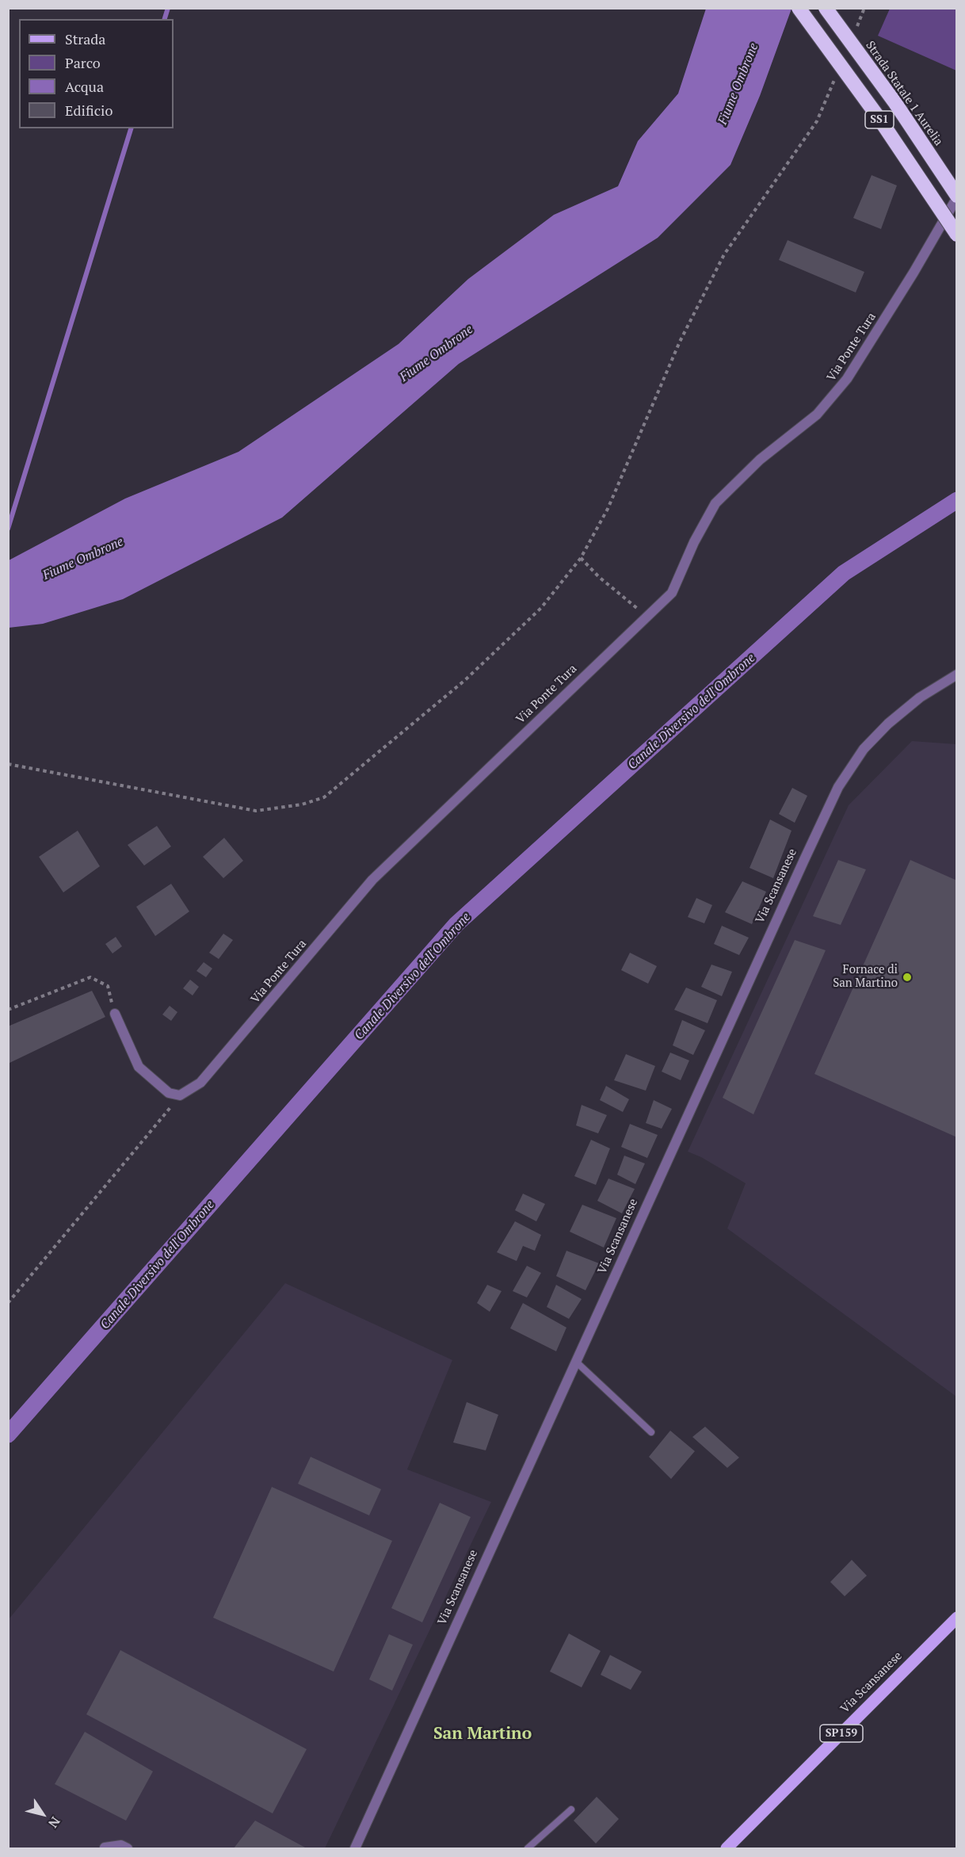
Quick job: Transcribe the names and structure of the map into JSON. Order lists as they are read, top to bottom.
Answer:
{
  "streets": {
    "highway": ["Strada Statale 1 Aurelia", "SS1"],
    "main road": ["Via Scansanese", "SP159"],
    "street": ["Via Ponte Tura"]
  },
  "crossings": [
    ["Strada Statale 1 Aurelia", "Via Ponte Tura"]
  ],
  "districts": ["San Martino"],
  "water": ["Fiume Ombrone", "Canale Diversivo dell'Ombrone"],
  "places": ["Fornace di San Martino"],
  "legend": [
    "Strada",
    "Parco",
    "Acqua",
    "Edificio"
  ],
  "north": "bottom right"
}
